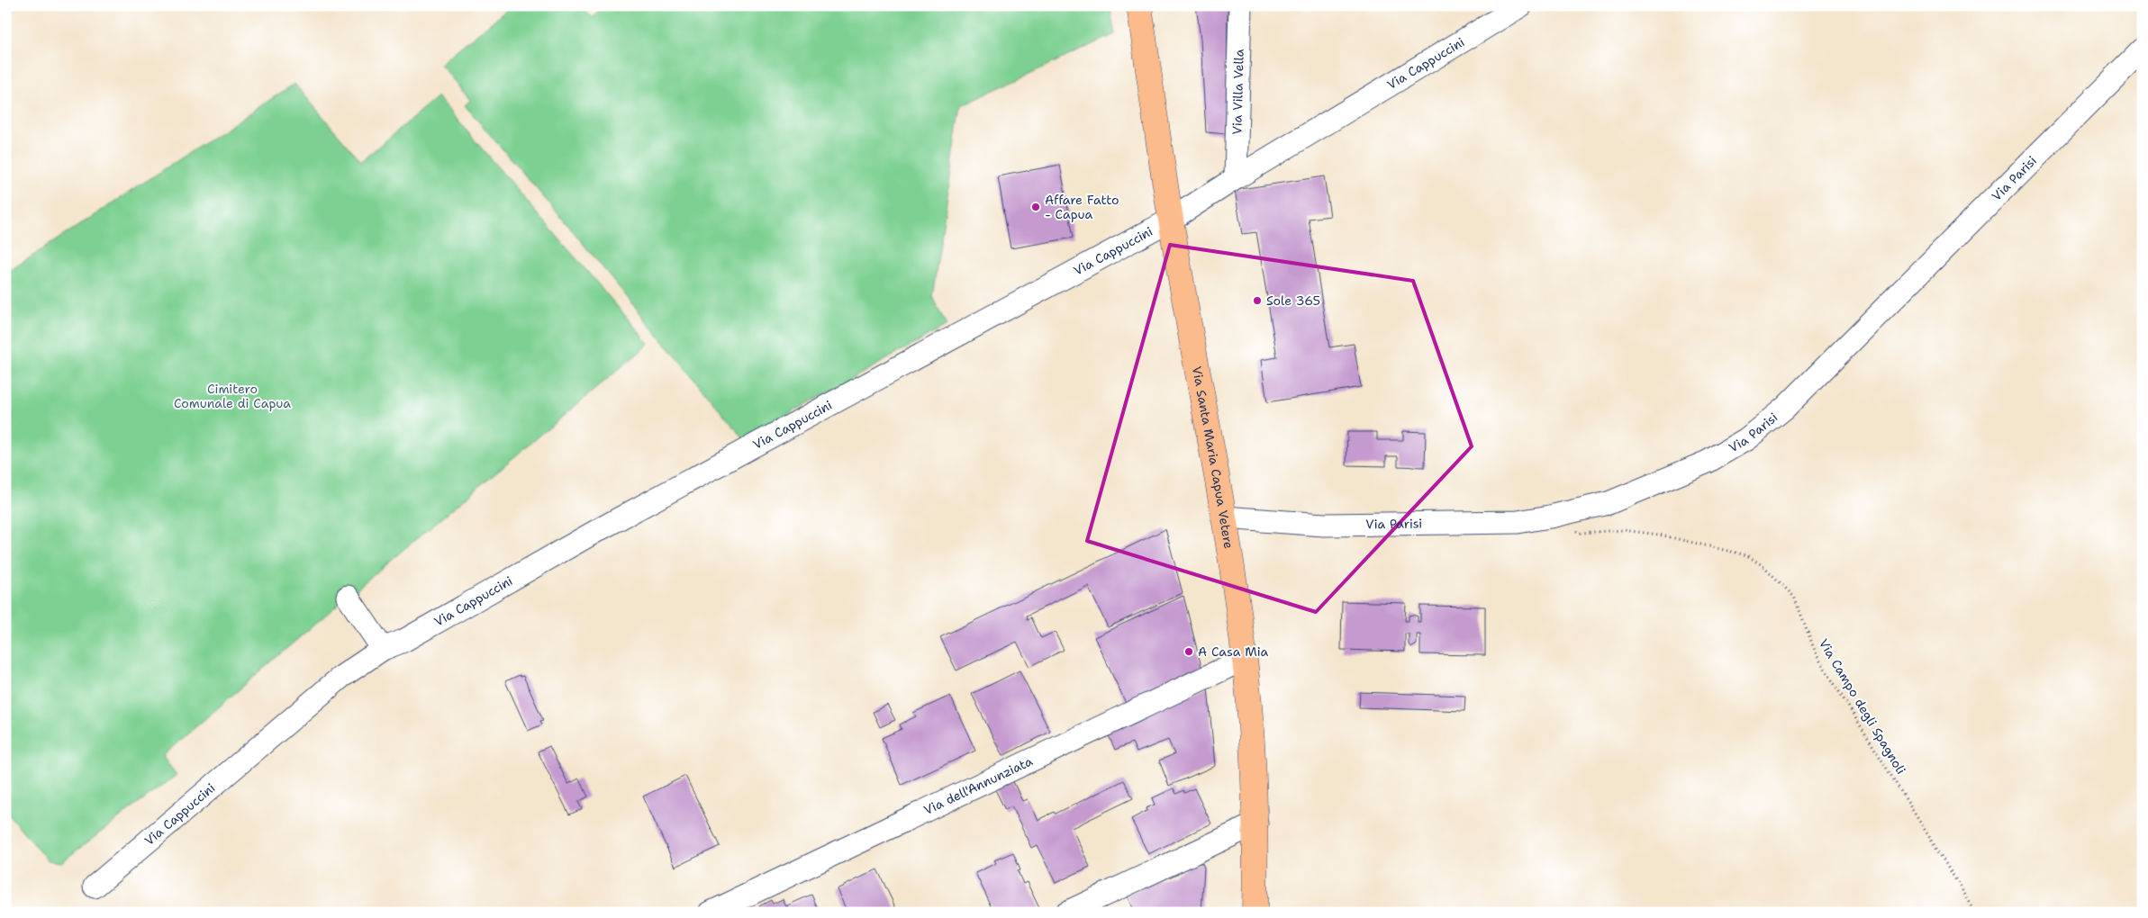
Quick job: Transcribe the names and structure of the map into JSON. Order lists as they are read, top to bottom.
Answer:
{
  "streets": {
    "main road": ["Via Santa Maria Capua Vetere"],
    "street": [
      "Via Cappuccini",
      "Via Villa Vella",
      "Via Parisi",
      "Via dell'Annunziata"
    ],
    "path": ["Via Campo degli Spagnoli"]
  },
  "crossings": [
    ["Via Cappuccini", "Via Villa Vella"],
    ["Via Cappuccini", "Via Santa Maria Capua Vetere"],
    ["Via Parisi", "Via Santa Maria Capua Vetere"],
    ["Via Parisi", "Via Campo degli Spagnoli"],
    ["Via Santa Maria Capua Vetere", "Via dell'Annunziata"]
  ],
  "parks": ["Cimitero Comunale di Capua"],
  "places": ["Affare Fatto - Capua", "Sole 365", "A Casa Mia"]
}
